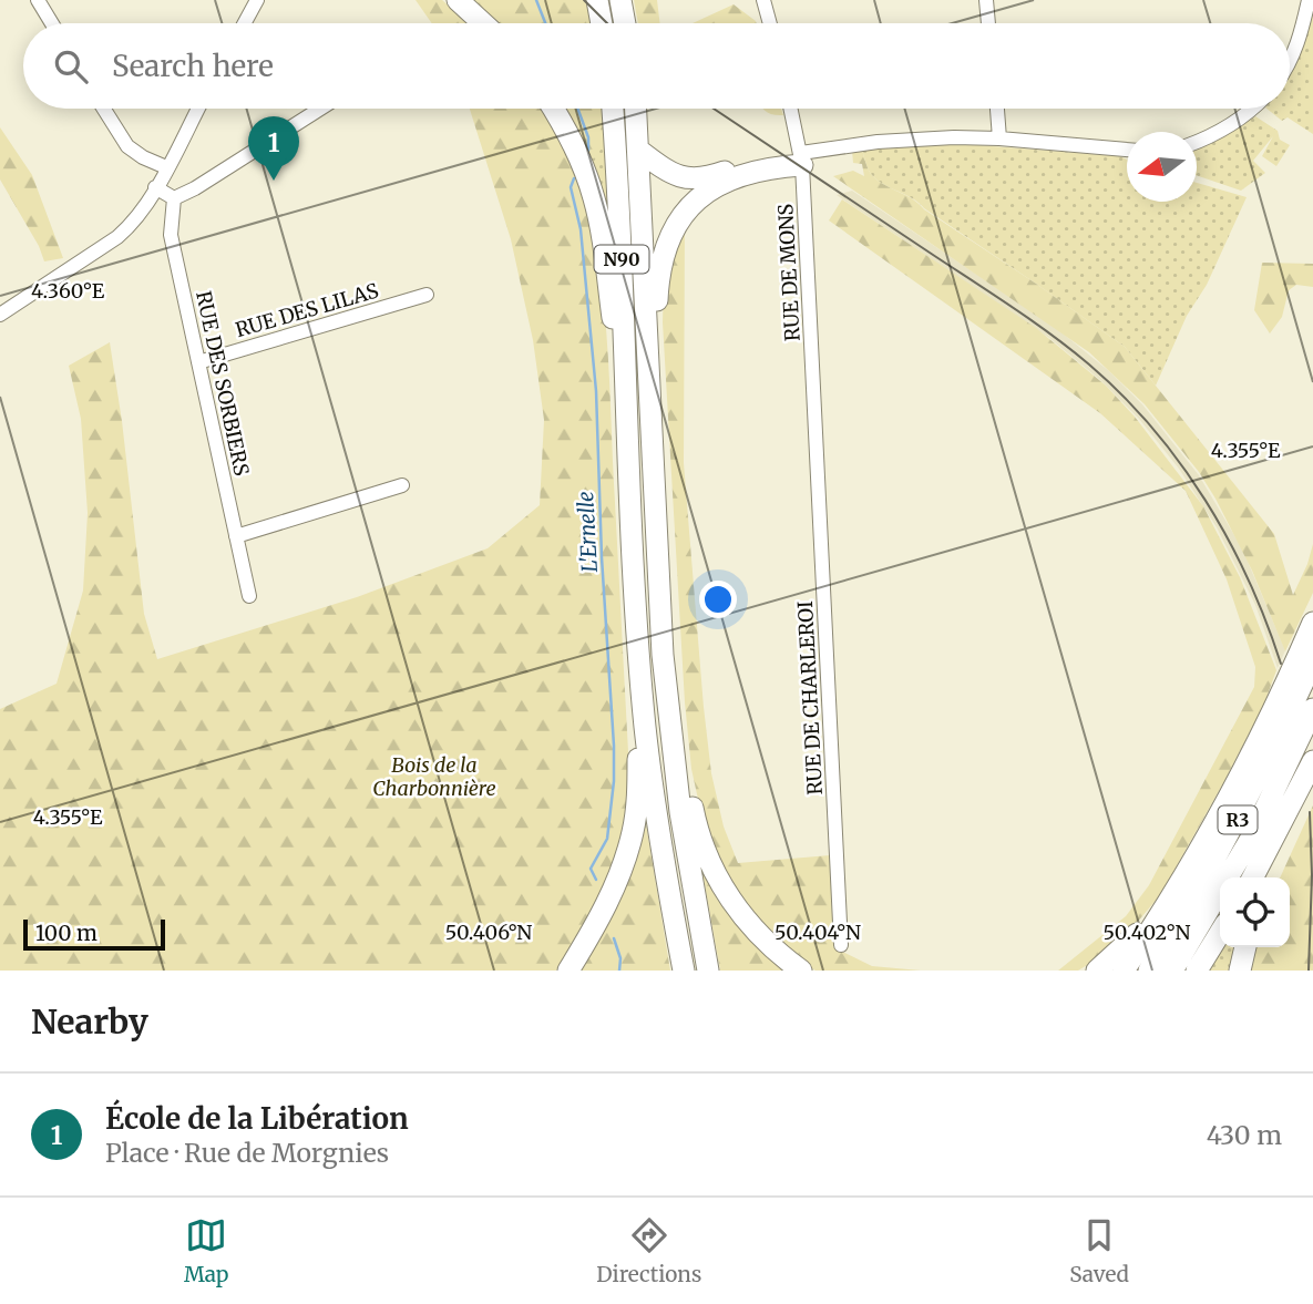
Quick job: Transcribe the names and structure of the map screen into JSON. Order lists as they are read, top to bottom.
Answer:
{
  "streets": {
    "highway": ["N90", "R3"],
    "street": [
      "RUE DE MONS",
      "RUE DES LILAS",
      "RUE DES SORBIERS",
      "RUE DE CHARLEROI"
    ]
  },
  "crossings": [
    ["RUE DE MONS", "RUE DE CHARLEROI"],
    ["RUE DES LILAS", "RUE DES SORBIERS"]
  ],
  "water": ["L'Ernelle"],
  "parks": ["Bois de la Charbonnière"],
  "scale_bar": "100 m",
  "north": "left",
  "page": {
    "search": "Search here",
    "pins": "1",
    "scale": "100 m",
    "heading": "Nearby",
    "list": [
      {
        "mark": "1",
        "name": "École de la Libération",
        "note": "Place · Rue de Morgnies",
        "value": "430 m"
      }
    ],
    "nav": ["Map", "Directions", "Saved"]
  },
  "coordinates": [
    "4.360°E",
    "4.355°E",
    "50.406°N",
    "50.404°N",
    "50.402°N"
  ]
}
